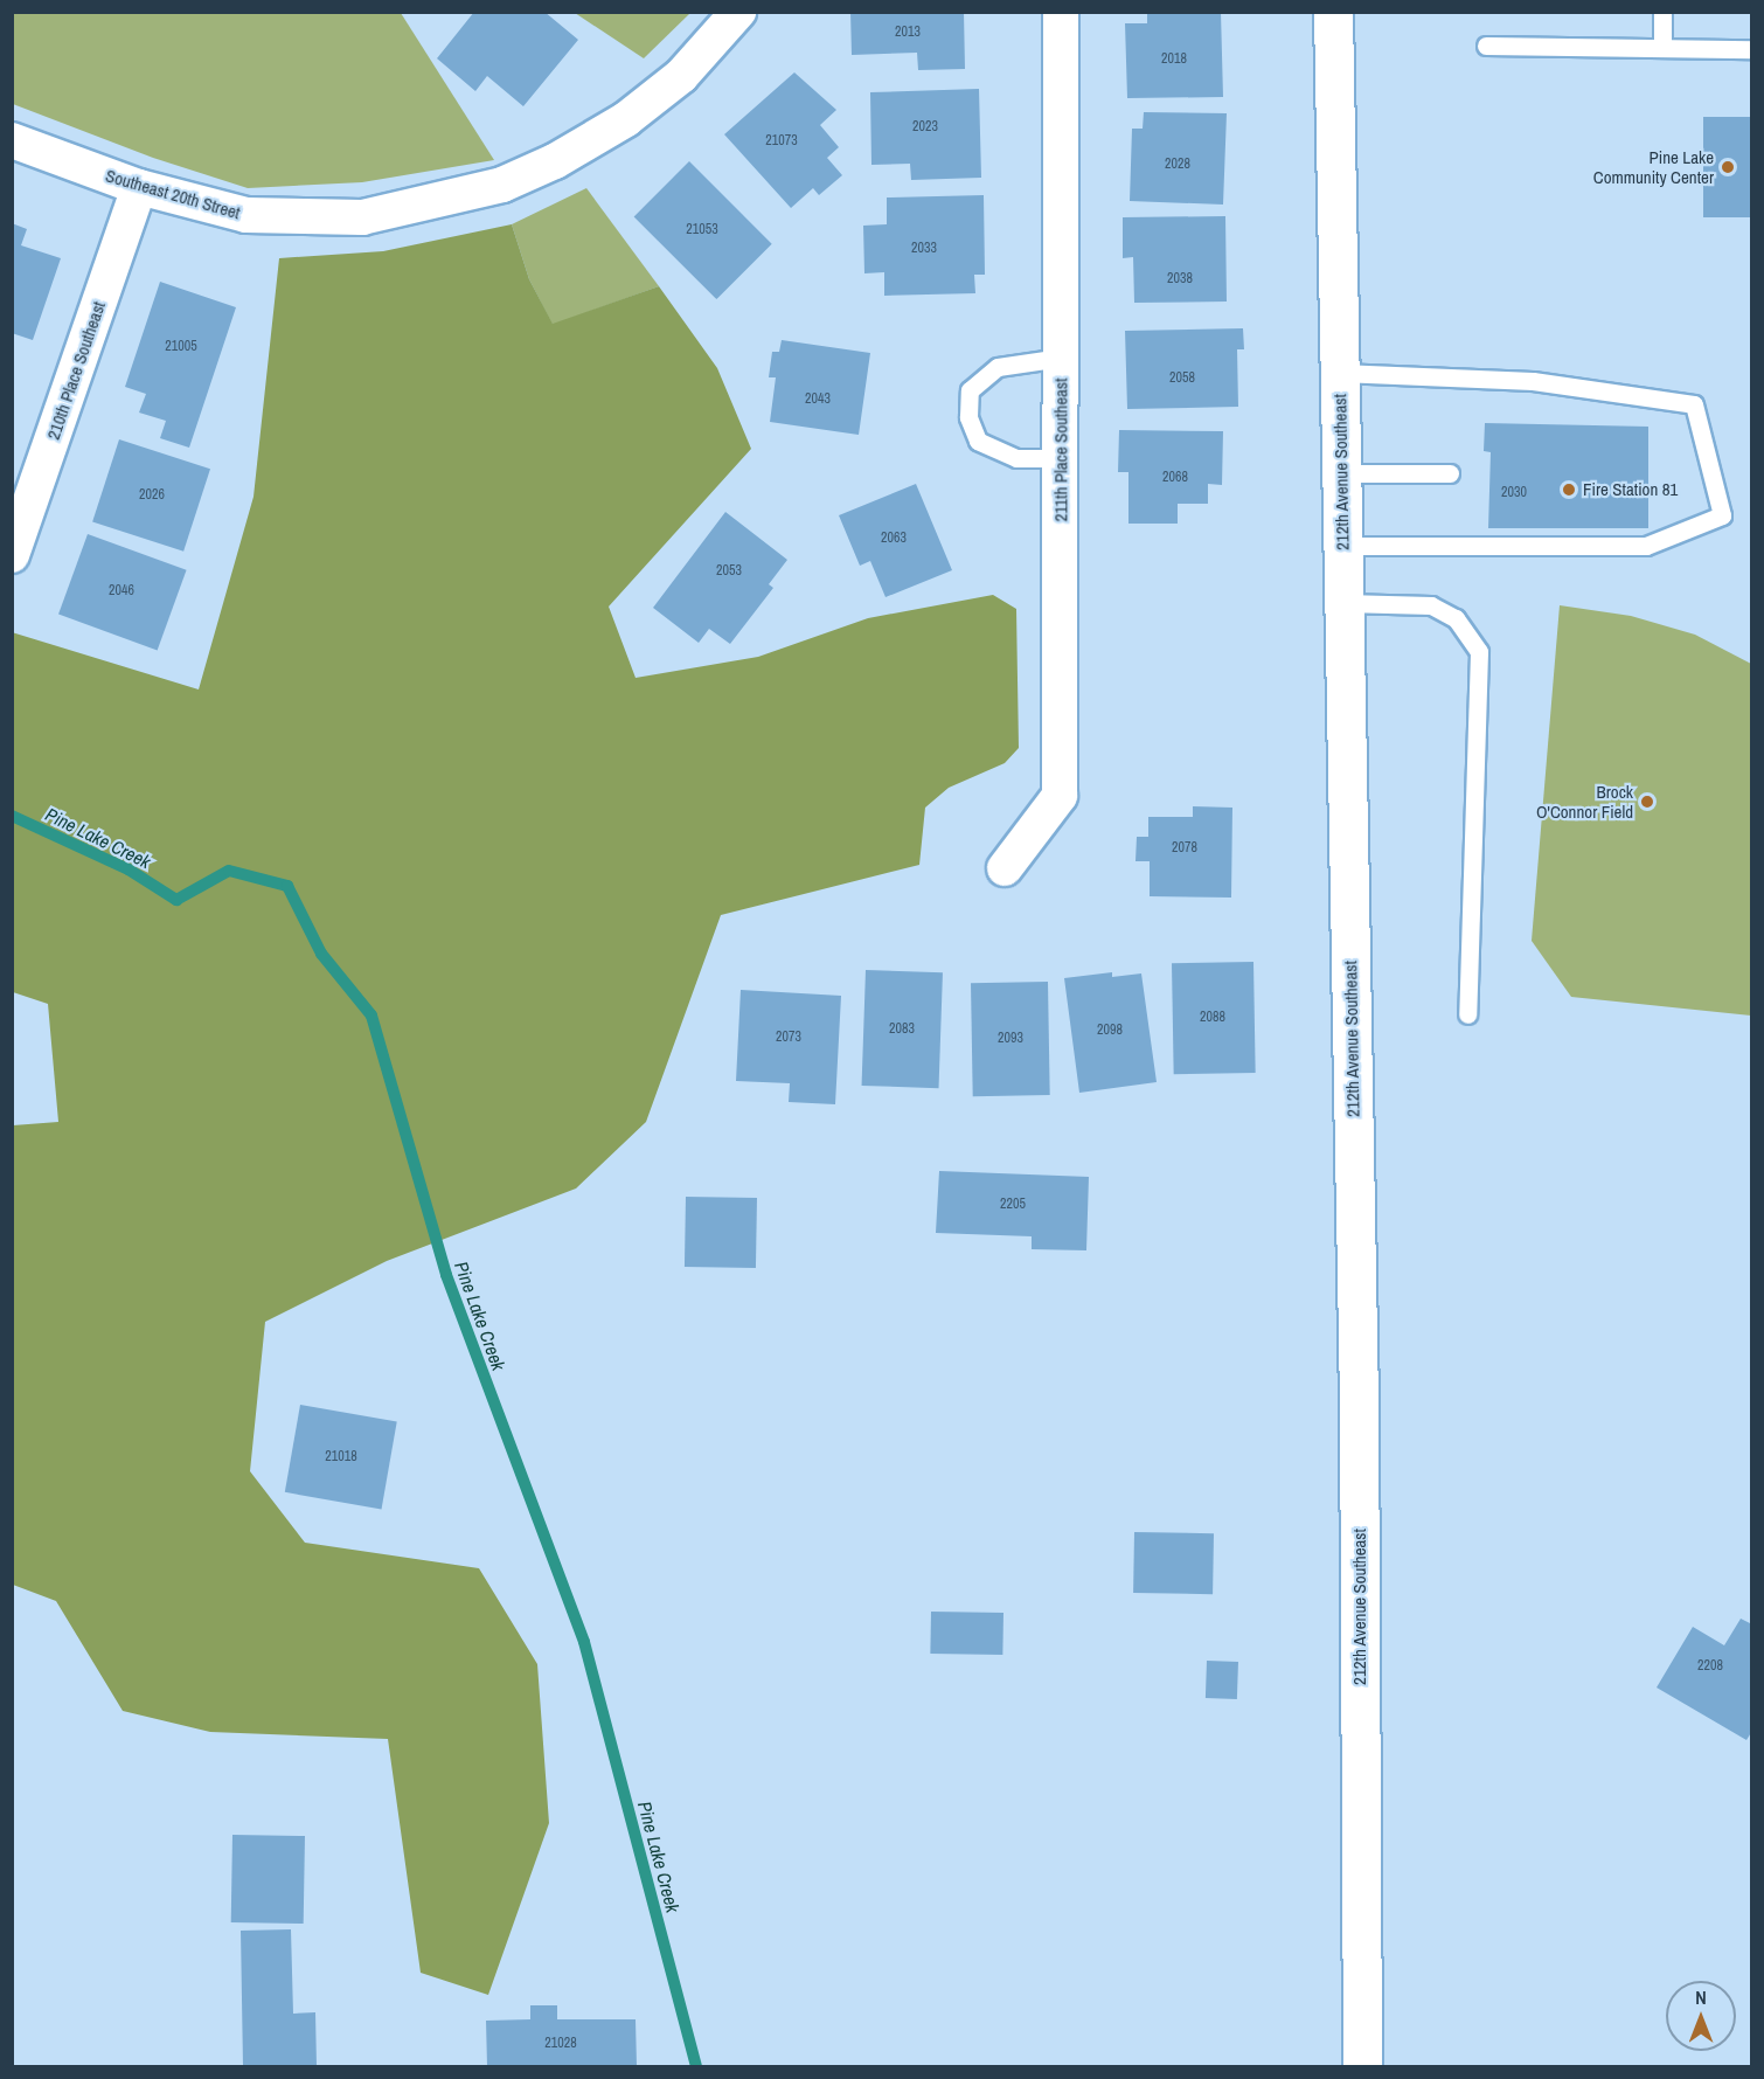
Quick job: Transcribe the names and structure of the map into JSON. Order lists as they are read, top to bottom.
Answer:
{
  "streets": {
    "street": [
      "Southeast 20th Street",
      "210th Place Southeast",
      "211th Place Southeast",
      "212th Avenue Southeast"
    ]
  },
  "crossings": [
    ["Southeast 20th Street", "210th Place Southeast"]
  ],
  "water": ["Pine Lake Creek"],
  "places": ["Pine Lake Community Center", "Fire Station 81", "Brock O'Connor Field"],
  "house_numbers": [
    "2013",
    "2018",
    "2023",
    "21073",
    "2028",
    "21053",
    "2033",
    "2038",
    "21005",
    "2058",
    "2043",
    "2068",
    "2030",
    "2026",
    "2063",
    "2053",
    "2046",
    "2078",
    "2088",
    "2083",
    "2098",
    "2073",
    "2093",
    "2205",
    "21018",
    "2208",
    "21028"
  ],
  "north": "top"
}
